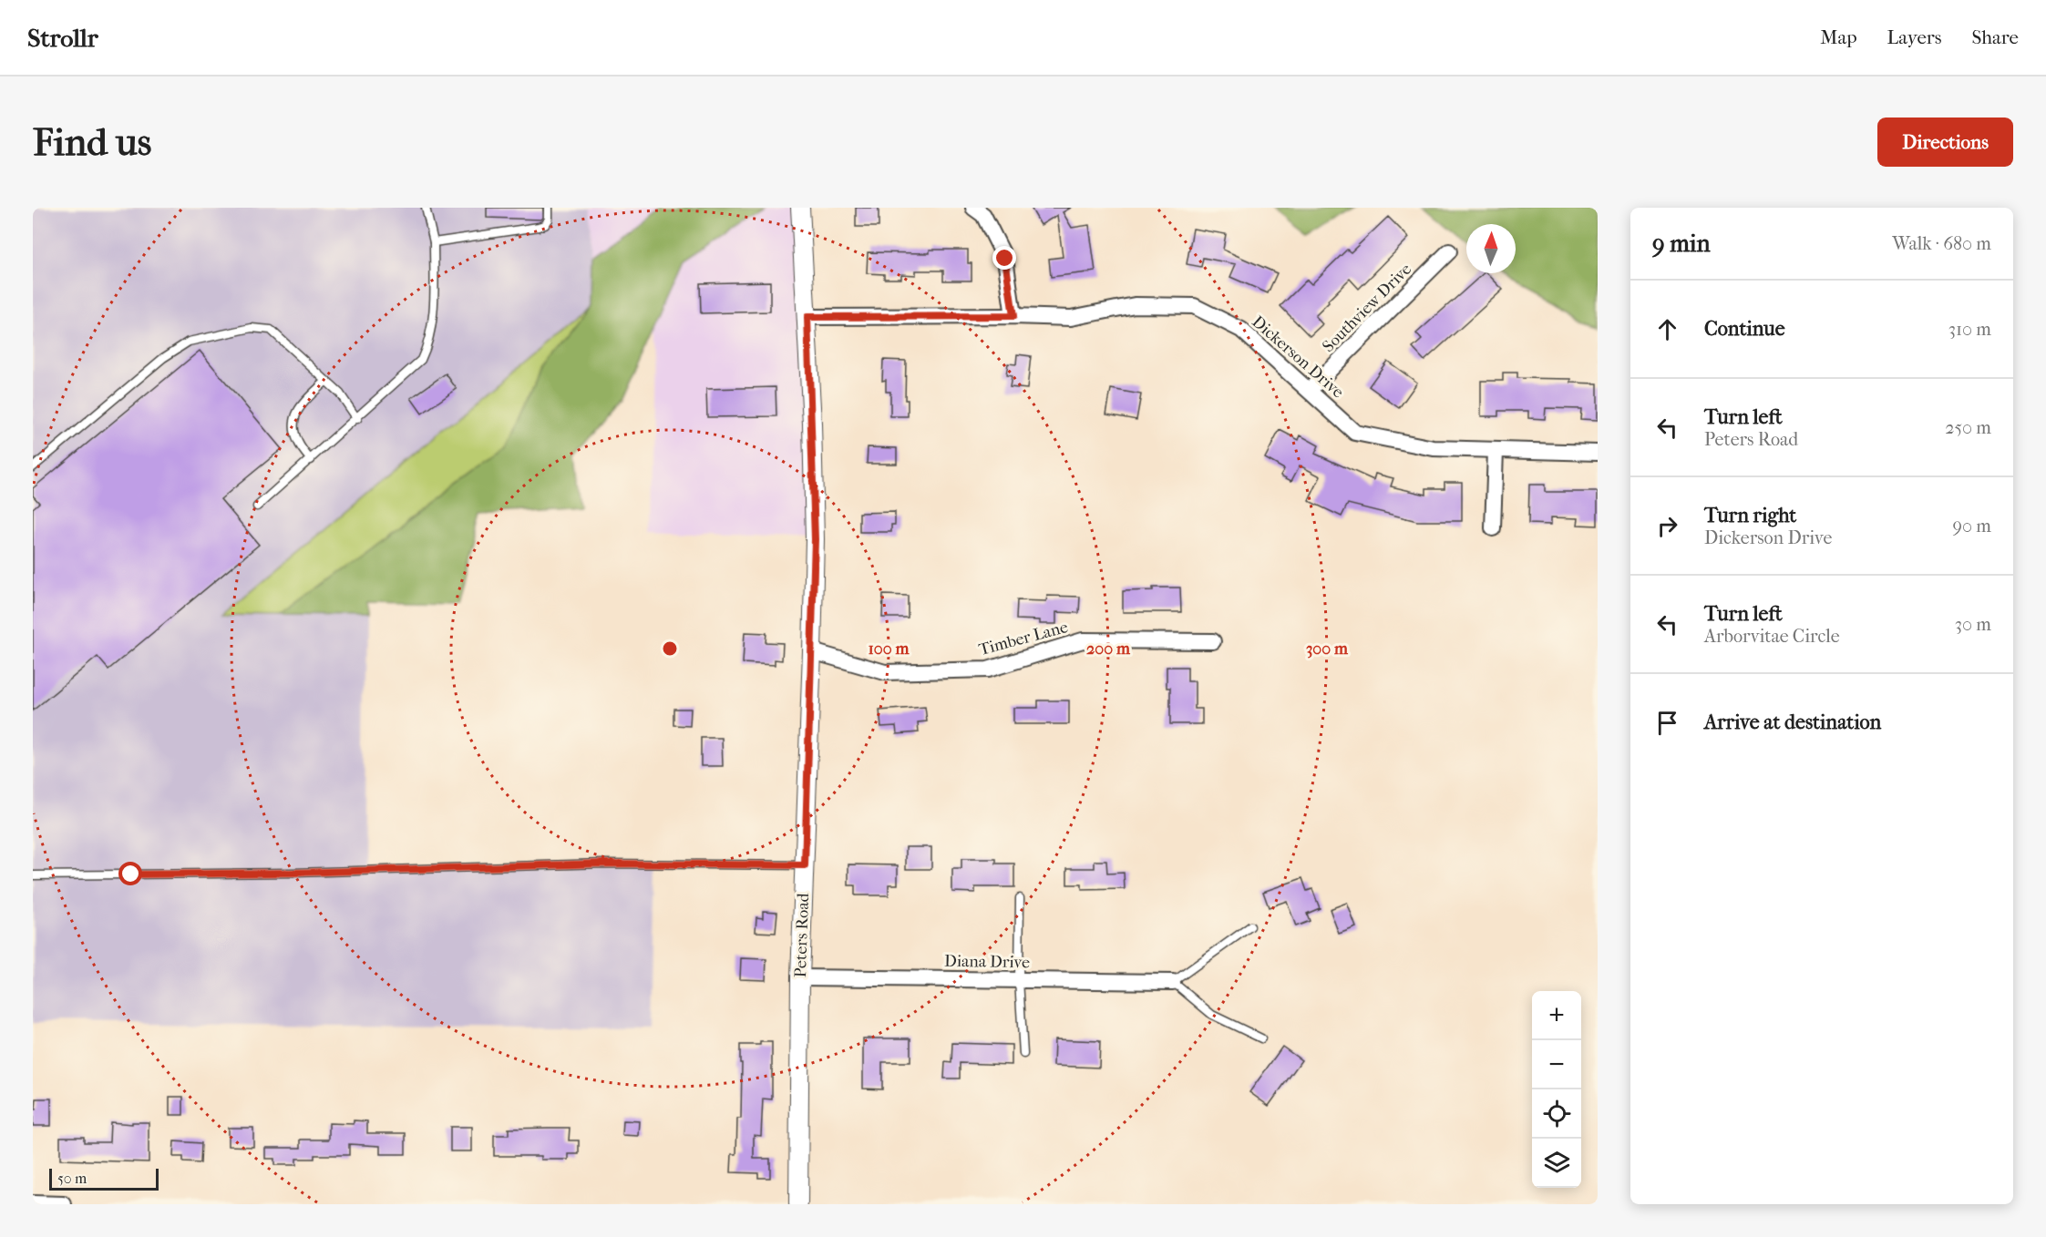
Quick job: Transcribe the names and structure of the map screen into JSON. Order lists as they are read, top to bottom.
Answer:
{
  "streets": {
    "street": [
      "Southview Drive",
      "Dickerson Drive",
      "Timber Lane",
      "Peters Road",
      "Diana Drive"
    ]
  },
  "crossings": [
    ["Southview Drive", "Dickerson Drive"],
    ["Dickerson Drive", "Peters Road"],
    ["Timber Lane", "Peters Road"],
    ["Peters Road", "Diana Drive"]
  ],
  "scale_bar": "50 m",
  "north": "top",
  "page": {
    "header": "Strollr",
    "nav": ["Map", "Layers", "Share"],
    "buttons": "Directions",
    "title": "Find us",
    "heading": ["9 min", "Walk · 680 m"],
    "list": [
      ["Continue", "310 m"],
      ["Turn left", "Peters Road", "250 m"],
      ["Turn right", "Dickerson Drive", "90 m"],
      ["Turn left", "Arborvitae Circle", "30 m"],
      "Arrive at destination"
    ],
    "map_buttons": ["+", "−"],
    "scale": "50 m"
  },
  "rings": ["100 m", "200 m", "300 m"]
}
